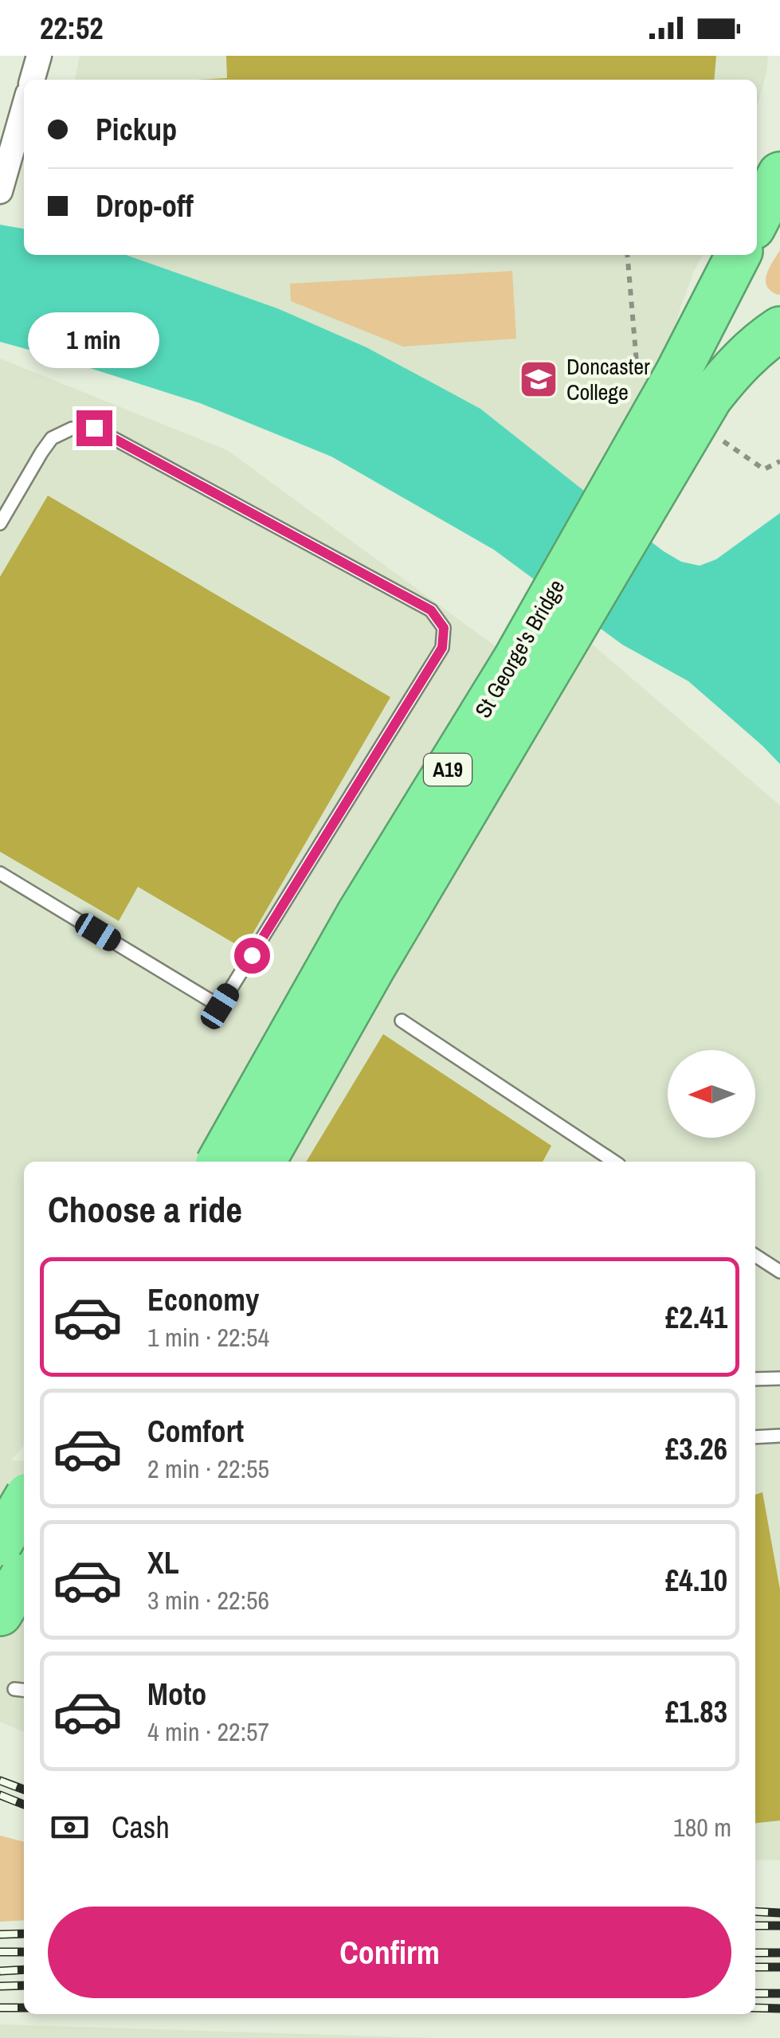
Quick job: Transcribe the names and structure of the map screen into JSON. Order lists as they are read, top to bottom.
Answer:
{
  "streets": {
    "highway": ["St George's Bridge", "A19"]
  },
  "places": {
    "school or university": ["Doncaster College"]
  },
  "north": "left",
  "page": {
    "status": "22:52",
    "banner": ["Pickup", "Drop-off"],
    "bubble": "1 min",
    "heading": "Choose a ride",
    "list": [
      {
        "name": "Economy",
        "note": "1 min · 22:54",
        "value": "£2.41"
      },
      {
        "name": "Comfort",
        "note": "2 min · 22:55",
        "value": "£3.26"
      },
      {
        "name": "XL",
        "note": "3 min · 22:56",
        "value": "£4.10"
      },
      {
        "name": "Moto",
        "note": "4 min · 22:57",
        "value": "£1.83"
      }
    ],
    "pay": ["Cash", "180 m"],
    "buttons": "Confirm"
  }
}
